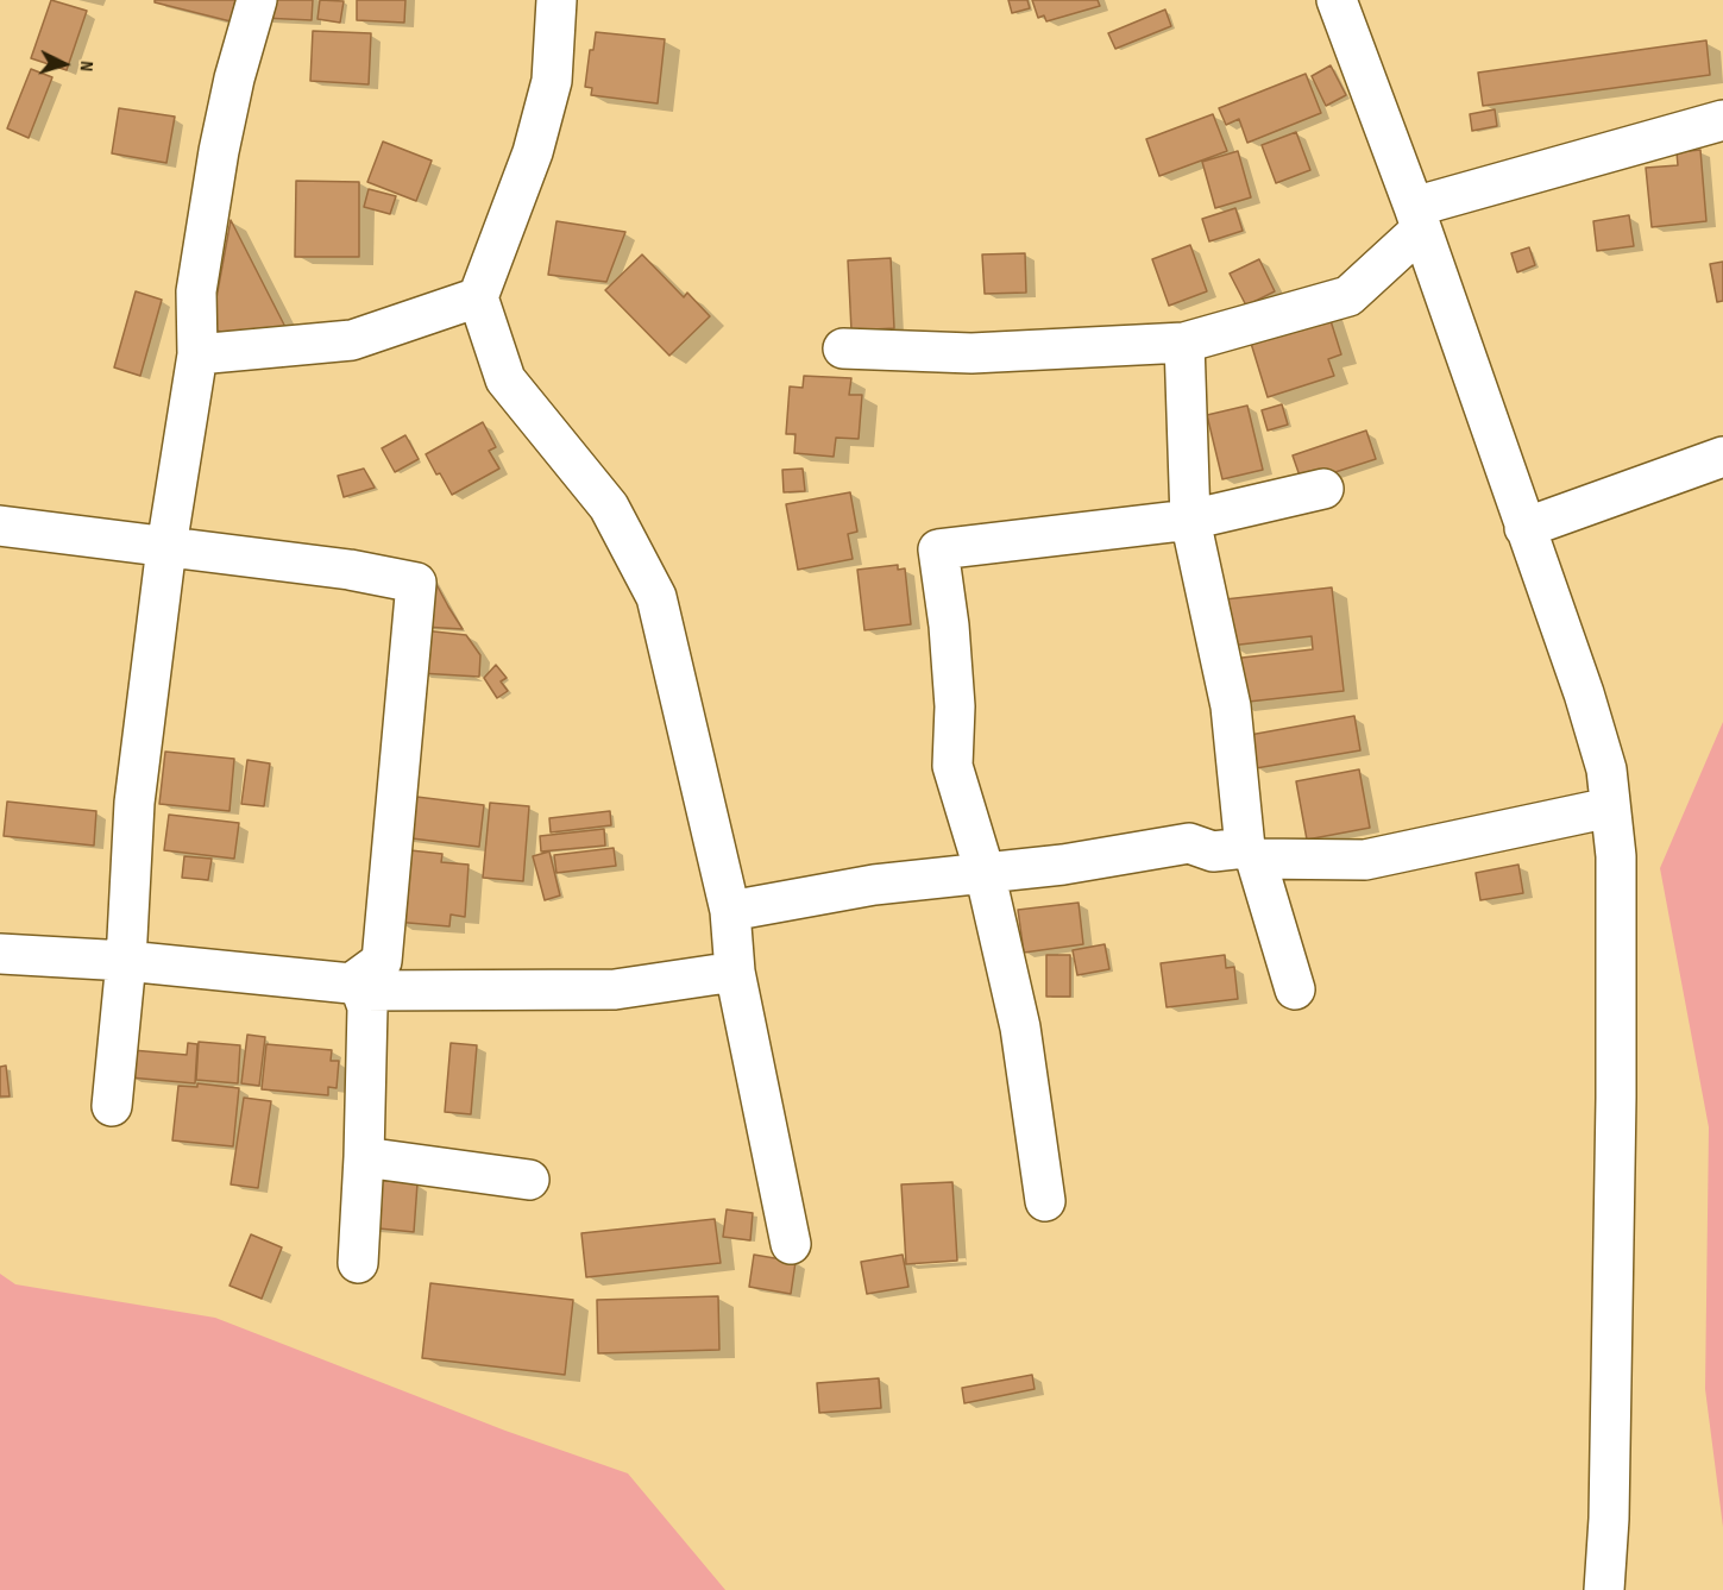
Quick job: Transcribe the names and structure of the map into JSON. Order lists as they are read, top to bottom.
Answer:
{
  "north": "right"
}
